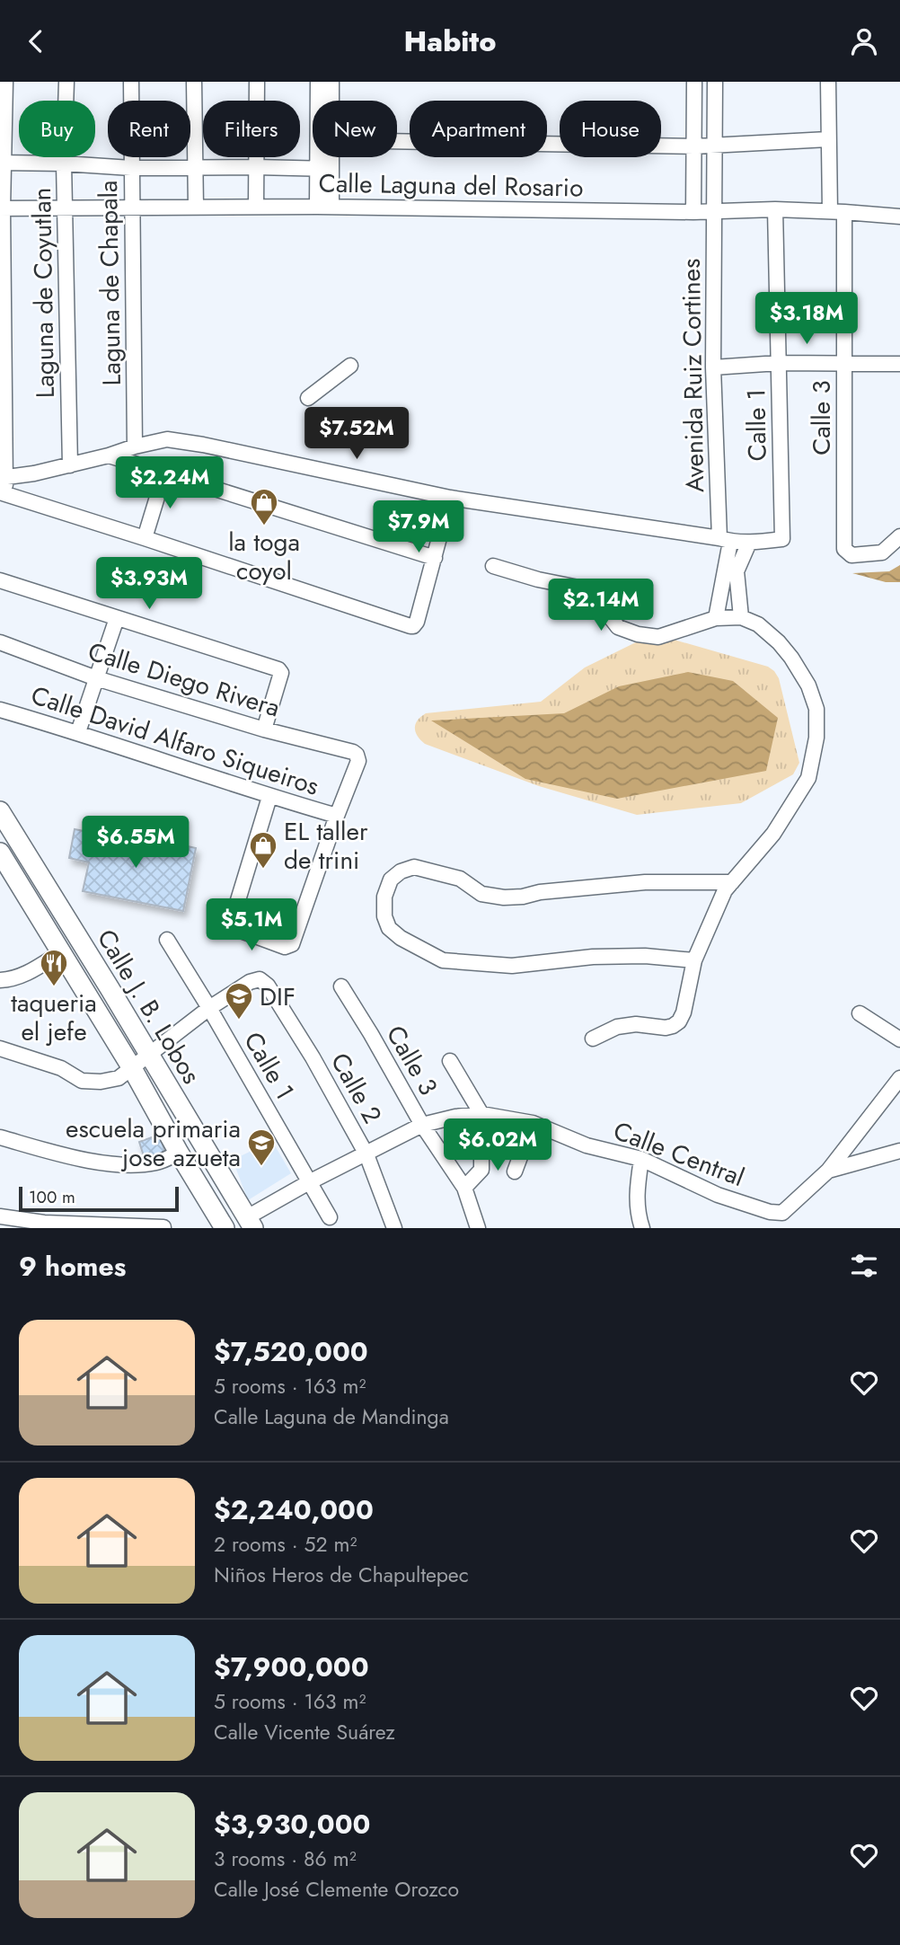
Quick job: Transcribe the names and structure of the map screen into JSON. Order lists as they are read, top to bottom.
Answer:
{
  "streets": {
    "main road": ["Calle J. B. Lobos"],
    "street": [
      "Calle Laguna del Rosario",
      "Laguna de Chapala",
      "Laguna de Coyutlan",
      "Avenida Ruiz Cortines",
      "Calle 3",
      "Calle 1",
      "Calle Diego Rivera",
      "Calle David Alfaro Siqueiros",
      "Calle 2",
      "Calle Central"
    ]
  },
  "crossings": [
    ["Calle Laguna del Rosario", "Laguna de Chapala"],
    ["Calle Laguna del Rosario", "Laguna de Coyutlan"],
    ["Calle Laguna del Rosario", "Avenida Ruiz Cortines"],
    ["Calle Laguna del Rosario", "Calle 3"],
    ["Calle Laguna del Rosario", "Calle 1"],
    ["Laguna de Chapala", "Calle 1"],
    ["Laguna de Coyutlan", "Calle 1"],
    ["Avenida Ruiz Cortines", "Calle 1"],
    ["Calle 3", "Calle Central"],
    ["Calle 1", "Calle 2"],
    ["Calle 1", "Calle Central"],
    ["Calle Diego Rivera", "Calle David Alfaro Siqueiros"],
    ["Calle J. B. Lobos", "Calle Central"],
    ["Calle 2", "Calle Central"]
  ],
  "places": {
    "shop": ["la toga coyol", "EL taller de trini"],
    "restaurant": ["taqueria el jefe"],
    "school or university": ["DIF", "escuela primaria jose azueta"]
  },
  "scale_bar": "100 m",
  "page": {
    "header": "Habito",
    "chip": [
      "Buy",
      "Rent",
      "Filters",
      "New",
      "Apartment",
      "House"
    ],
    "price": [
      "$3.18M",
      "$7.52M",
      "$2.24M",
      "$7.9M",
      "$3.93M",
      "$2.14M",
      "$6.55M",
      "$5.1M",
      "$6.02M"
    ],
    "scale": "100 m",
    "heading": "9 homes",
    "list": [
      {
        "name": "$7,520,000",
        "note": "5 rooms · 163 m² · Calle Laguna de Mandinga"
      },
      {
        "name": "$2,240,000",
        "note": "2 rooms · 52 m² · Niños Heros de Chapultepec"
      },
      {
        "name": "$7,900,000",
        "note": "5 rooms · 163 m² · Calle Vicente Suárez"
      },
      {
        "name": "$3,930,000",
        "note": "3 rooms · 86 m² · Calle José Clemente Orozco"
      }
    ]
  }
}
